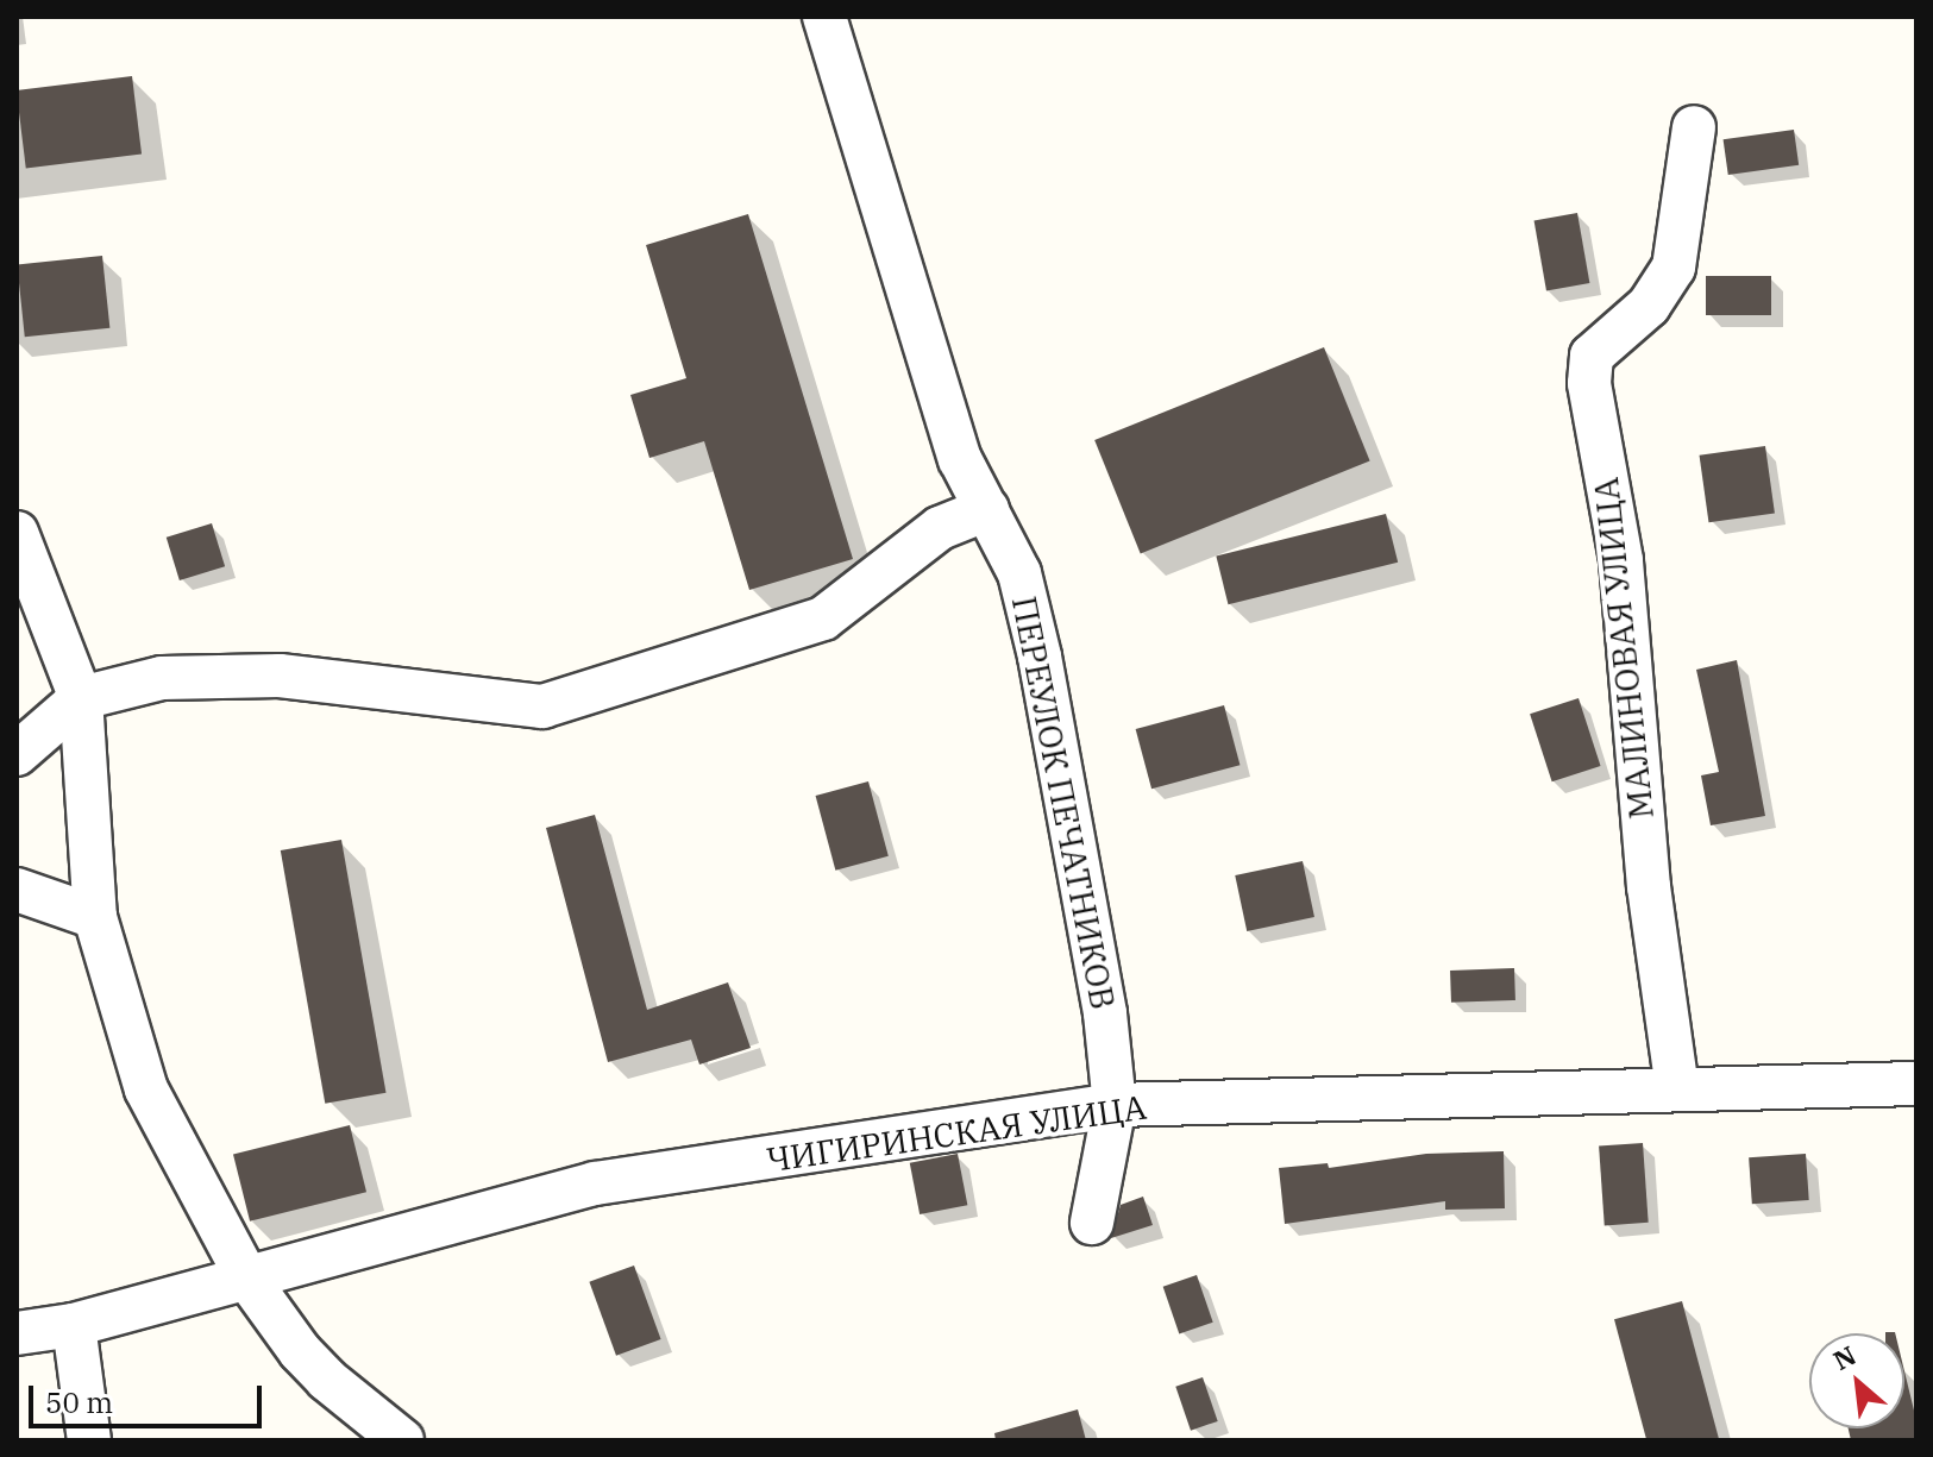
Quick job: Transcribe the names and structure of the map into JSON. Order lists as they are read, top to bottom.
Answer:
{
  "streets": {
    "street": ["МАЛИНОВАЯ УЛИЦА", "ПЕРЕУЛОК ПЕЧАТНИКОВ", "ЧИГИРИНСКАЯ УЛИЦА"]
  },
  "crossings": [
    ["МАЛИНОВАЯ УЛИЦА", "ЧИГИРИНСКАЯ УЛИЦА"],
    ["ПЕРЕУЛОК ПЕЧАТНИКОВ", "ЧИГИРИНСКАЯ УЛИЦА"]
  ],
  "scale_bar": "50 m",
  "north": "top left"
}
